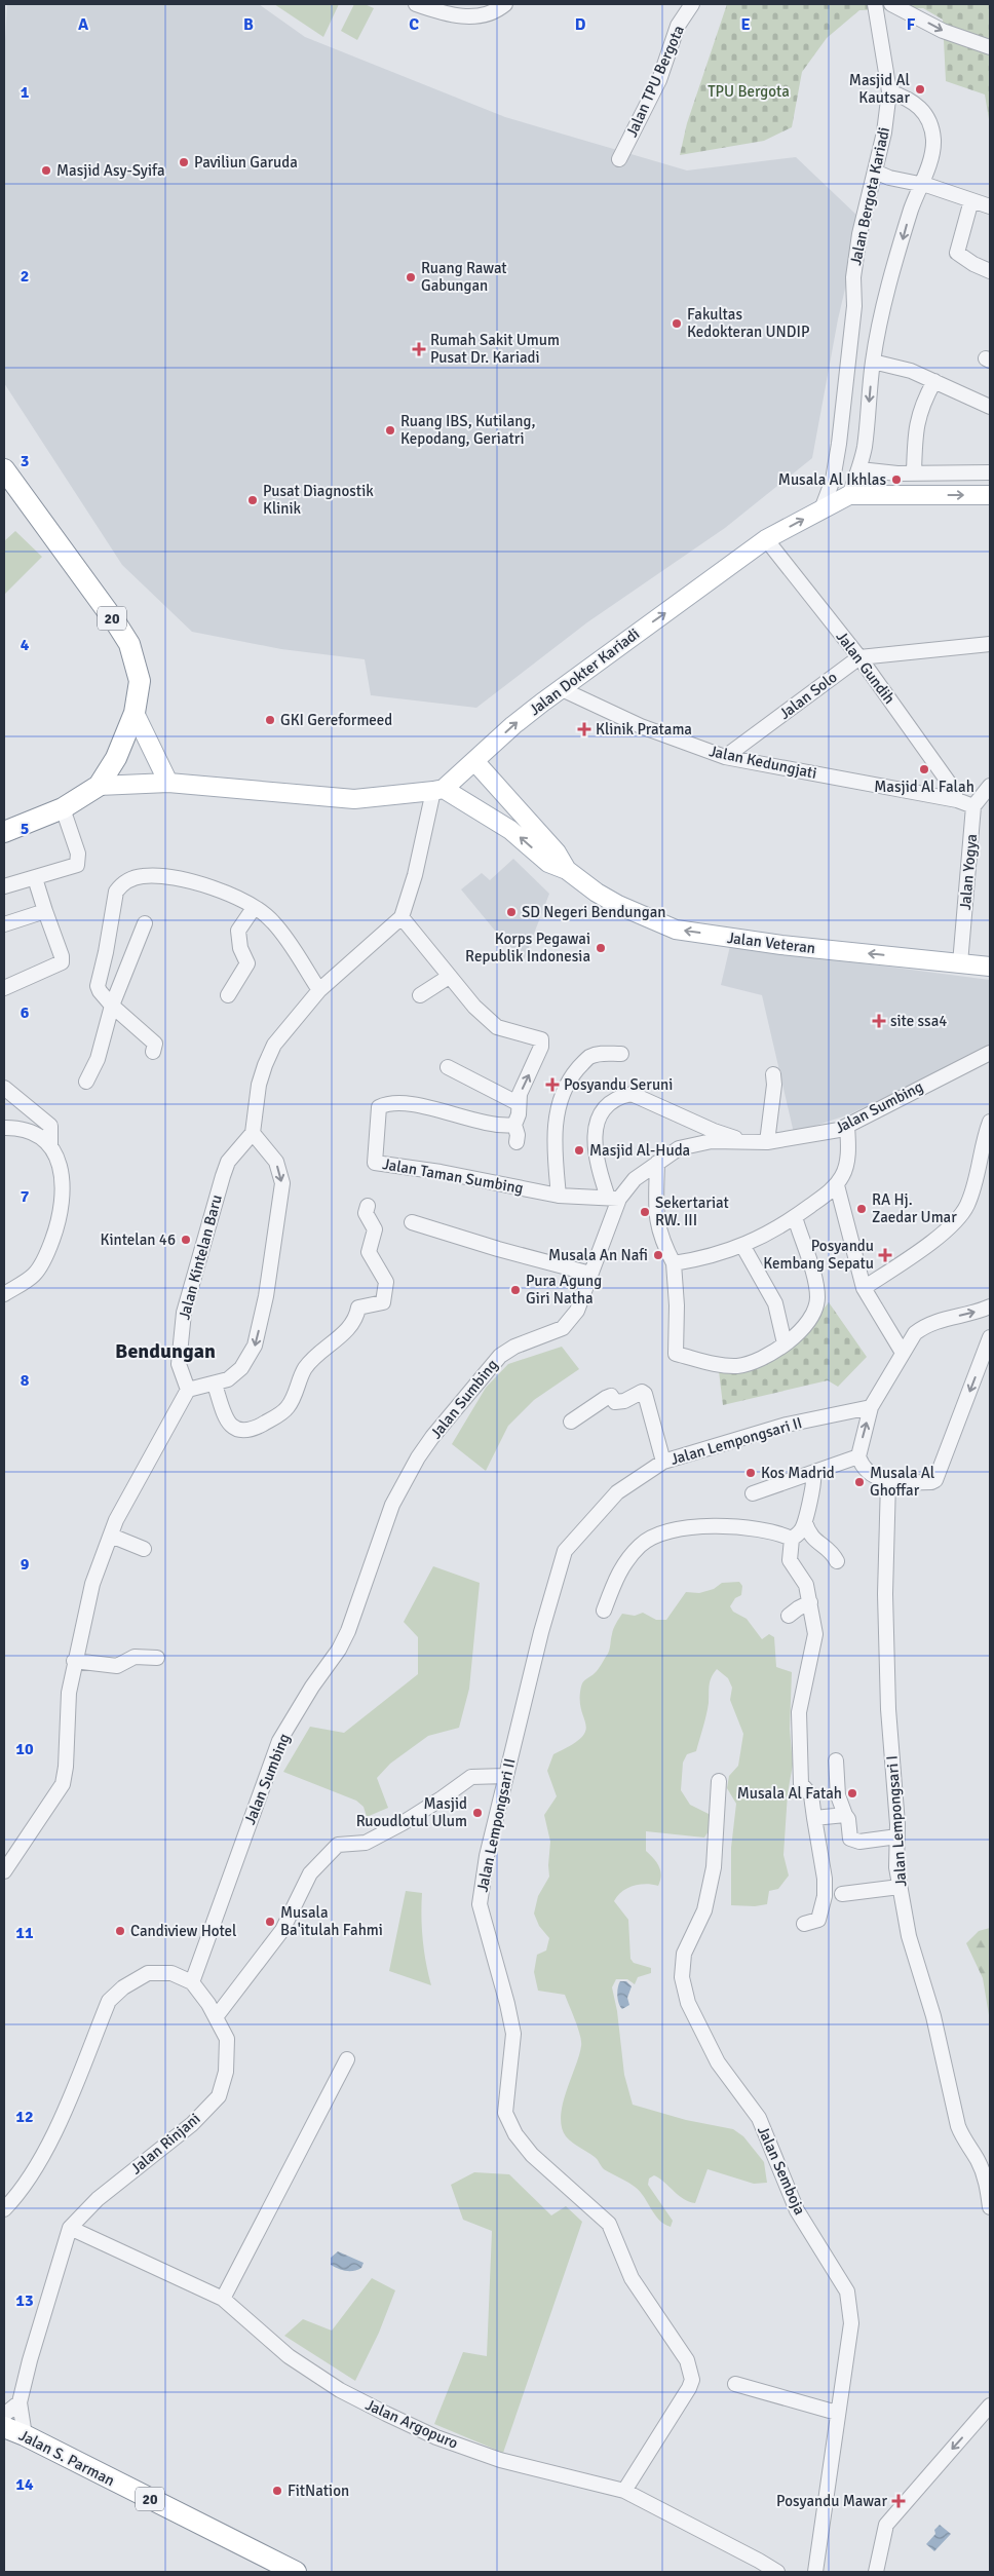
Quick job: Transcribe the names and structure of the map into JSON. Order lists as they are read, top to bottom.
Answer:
{
  "streets": {
    "highway": ["20", "Jalan S. Parman"],
    "main road": ["Jalan Dokter Kariadi", "Jalan Veteran"],
    "street": [
      "Jalan TPU Bergota",
      "Jalan Bergota Kariadi",
      "Jalan Gundih",
      "Jalan Solo",
      "Jalan Kedungjati",
      "Jalan Yogya",
      "Jalan Sumbing",
      "Jalan Taman Sumbing",
      "Jalan Kintelan Baru",
      "Jalan Lempongsari II",
      "Jalan Lempongsari I",
      "Jalan Rinjani",
      "Jalan Semboja",
      "Jalan Argopuro"
    ]
  },
  "crossings": [
    ["Jalan Bergota Kariadi", "Jalan Dokter Kariadi"],
    ["Jalan Gundih", "Jalan Dokter Kariadi"],
    ["Jalan Gundih", "Jalan Solo"],
    ["Jalan Gundih", "Jalan Kedungjati"],
    ["Jalan Dokter Kariadi", "Jalan Kedungjati"],
    ["Jalan Dokter Kariadi", "Jalan Veteran"],
    ["Jalan Solo", "Jalan Kedungjati"],
    ["Jalan Kedungjati", "Jalan Yogya"],
    ["Jalan Yogya", "Jalan Veteran"],
    ["Jalan Sumbing", "Jalan Taman Sumbing"],
    ["Jalan Sumbing", "Jalan Rinjani"],
    ["Jalan Lempongsari II", "Jalan Argopuro"],
    ["Jalan Rinjani", "Jalan Argopuro"],
    ["Jalan Rinjani", "Jalan S. Parman"]
  ],
  "one_way": ["Jalan Dokter Kariadi", "Jalan Veteran"],
  "districts": ["Bendungan"],
  "parks": ["TPU Bergota"],
  "places": {
    "other": [
      "Masjid Al Kautsar",
      "Paviliun Garuda",
      "Masjid Asy-Syifa",
      "Ruang Rawat Gabungan",
      "Fakultas Kedokteran UNDIP",
      "Ruang IBS, Kutilang, Kepodang, Geriatri",
      "Musala Al Ikhlas",
      "Pusat Diagnostik Klinik",
      "GKI Gereformeed",
      "Masjid Al Falah",
      "SD Negeri Bendungan",
      "Korps Pegawai Republik Indonesia",
      "Masjid Al-Huda",
      "RA Hj. Zaedar Umar",
      "Sekertariat RW. III",
      "Kintelan 46",
      "Musala An Nafi",
      "Pura Agung Giri Natha",
      "Kos Madrid",
      "Musala Al Ghoffar",
      "Musala Al Fatah",
      "Masjid Ruoudlotul Ulum",
      "Musala Ba'itulah Fahmi",
      "Candiview Hotel",
      "FitNation"
    ],
    "health": [
      "Rumah Sakit Umum Pusat Dr. Kariadi",
      "Klinik Pratama",
      "site ssa4",
      "Posyandu Seruni",
      "Posyandu Kembang Sepatu",
      "Posyandu Mawar"
    ]
  },
  "grid": {
    "columns": [
      "A",
      "B",
      "C",
      "D",
      "E",
      "F"
    ],
    "rows": [
      "1",
      "2",
      "3",
      "4",
      "5",
      "6",
      "7",
      "8",
      "9",
      "10",
      "11",
      "12",
      "13",
      "14"
    ]
  }
}
